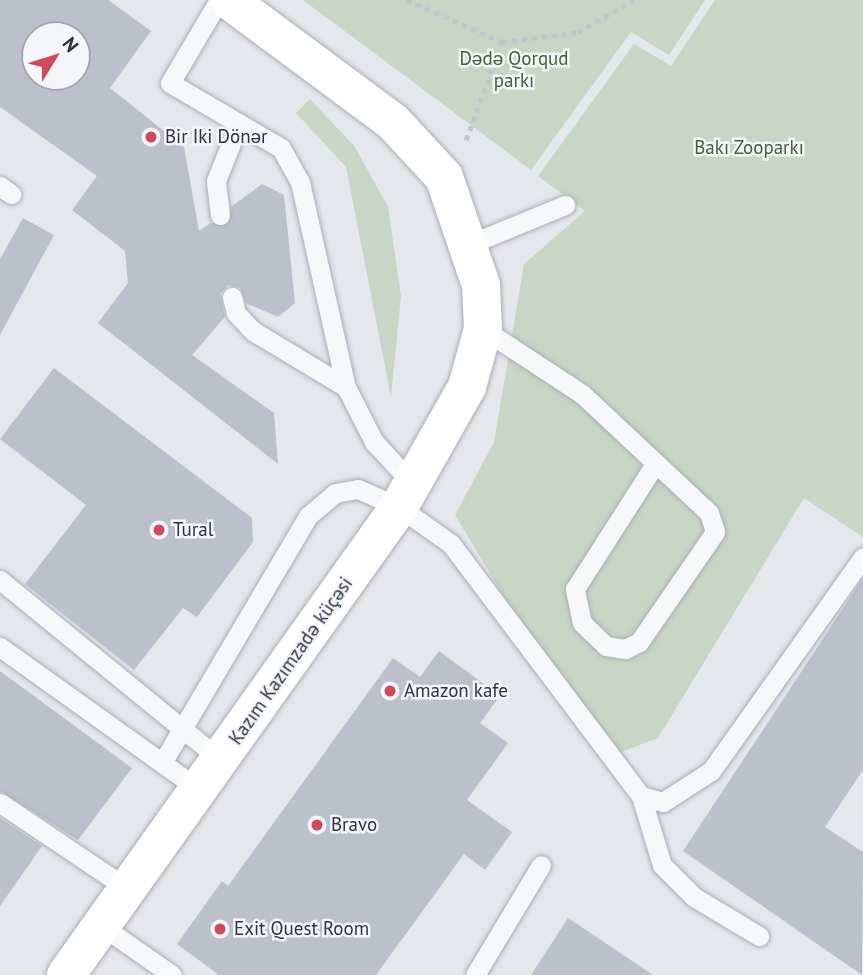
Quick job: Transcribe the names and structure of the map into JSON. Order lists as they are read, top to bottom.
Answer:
{
  "streets": {
    "main road": ["Kazım Kazımzadə küçəsi"]
  },
  "parks": ["Dədə Qorqud parkı", "Bakı Zooparkı"],
  "places": [
    "Bir Iki Dönər",
    "Tural",
    "Amazon kafe",
    "Bravo",
    "Exit Quest Room"
  ],
  "north": "top right"
}
